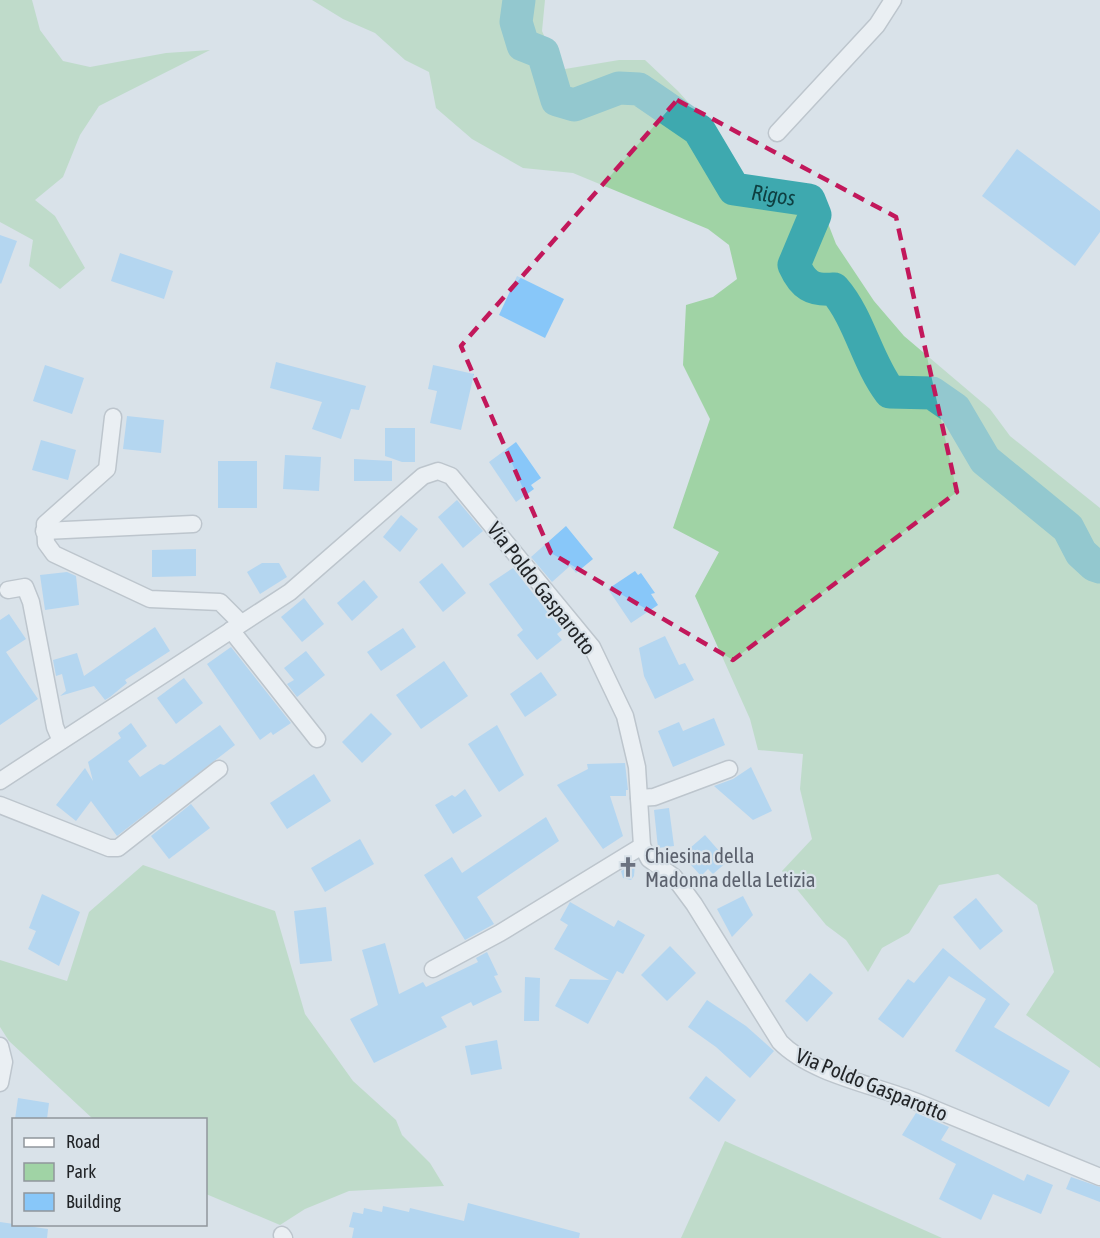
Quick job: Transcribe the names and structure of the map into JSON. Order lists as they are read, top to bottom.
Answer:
{
  "streets": {
    "street": ["Via Poldo Gasparotto"]
  },
  "water": ["Rigos"],
  "places": {
    "church": ["Chiesina della Madonna della Letizia"]
  },
  "legend": ["Road", "Park", "Building"]
}
